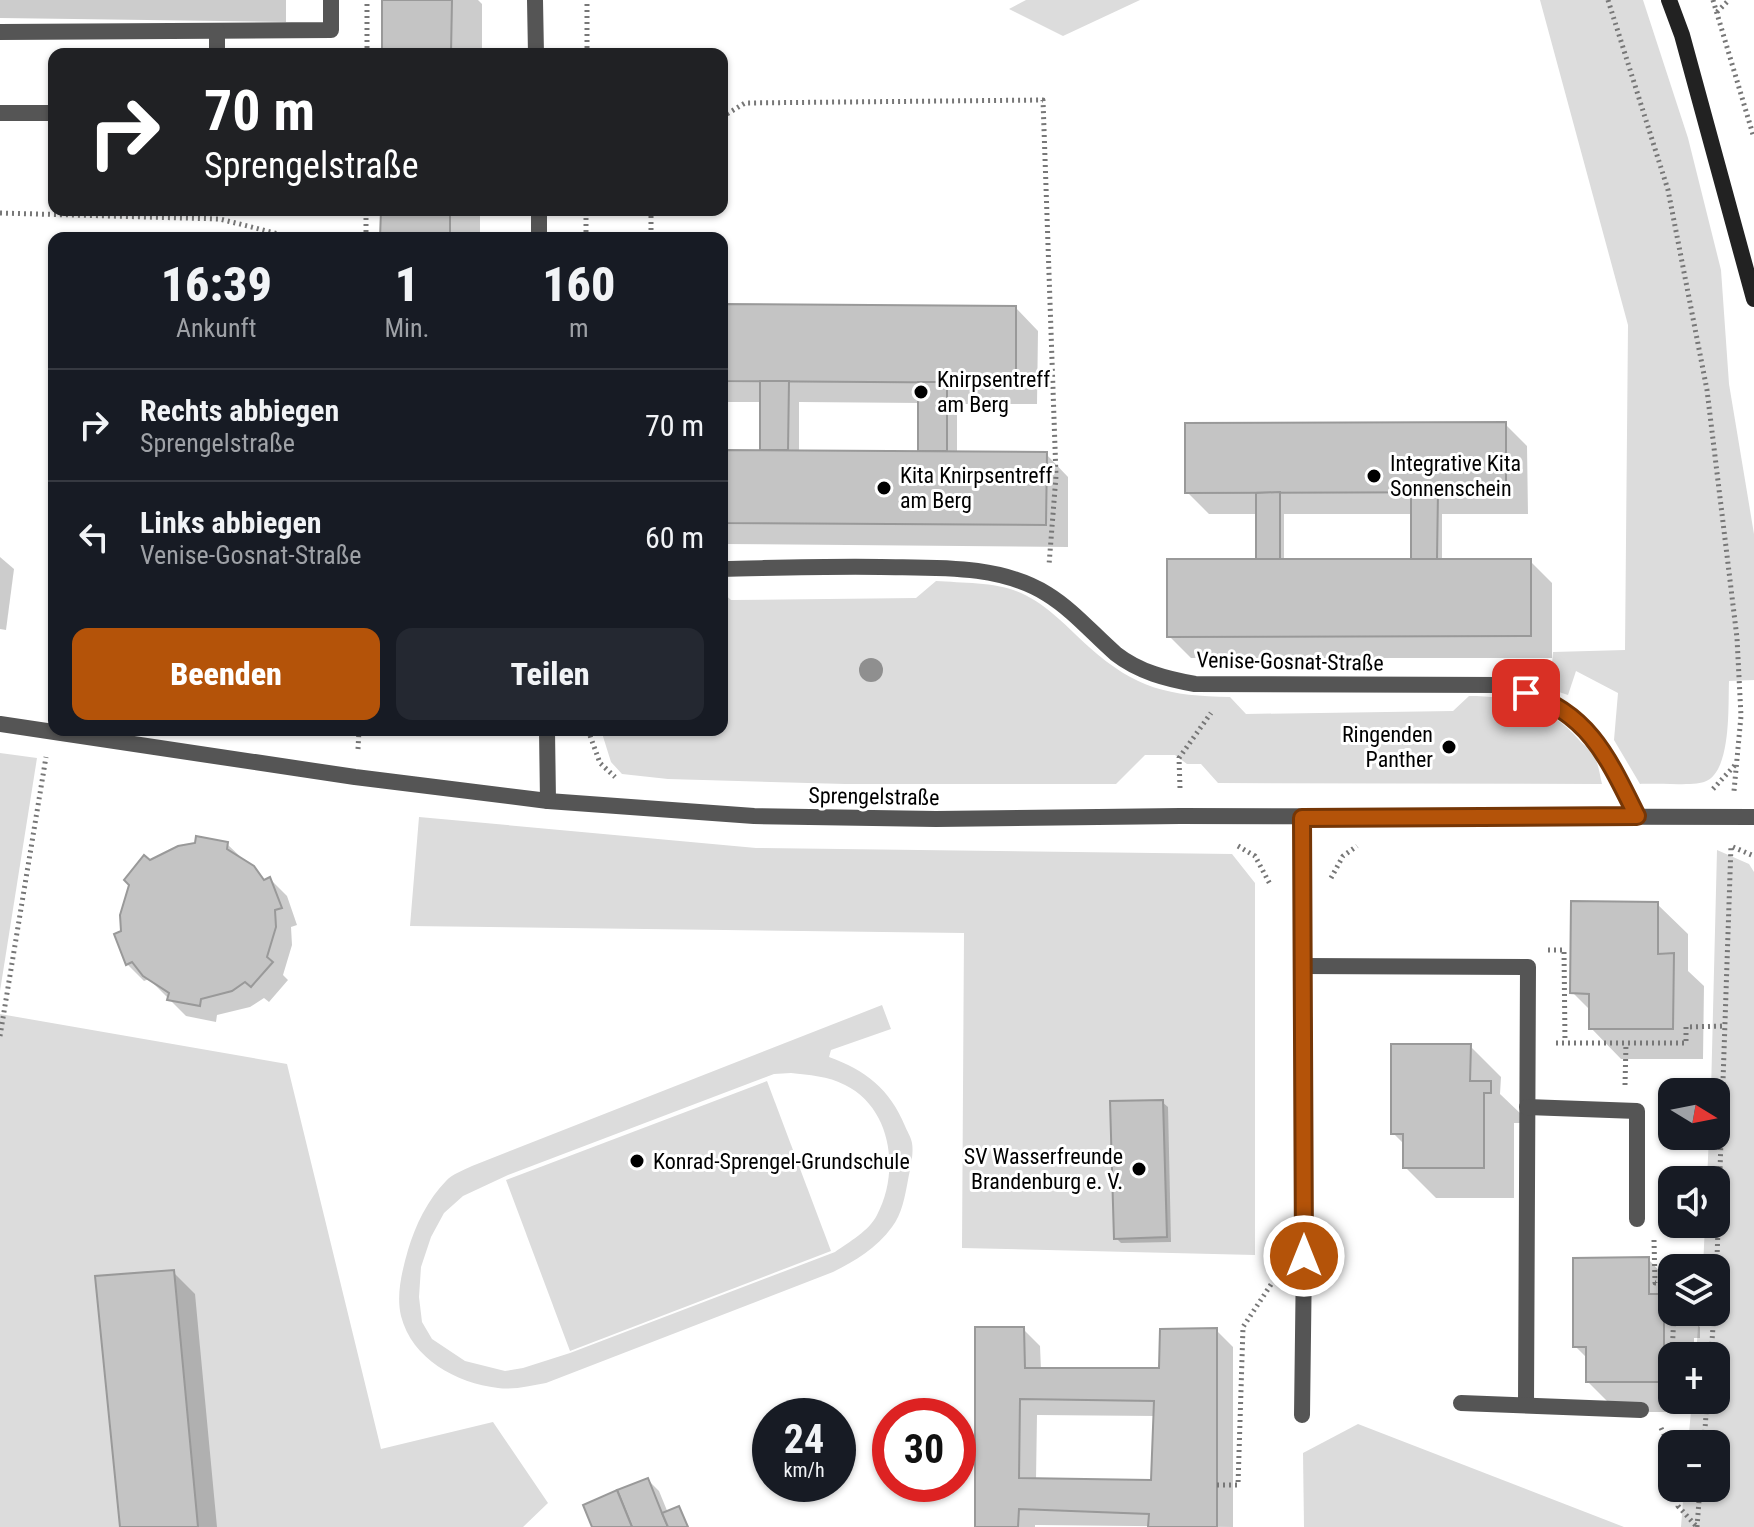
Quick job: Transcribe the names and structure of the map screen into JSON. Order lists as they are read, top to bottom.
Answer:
{
  "streets": {
    "street": ["Venise-Gosnat-Straße", "Sprengelstraße"]
  },
  "crossings": [
    ["Venise-Gosnat-Straße", "Sprengelstraße"]
  ],
  "places": [
    "Knirpsentreff am Berg",
    "Integrative Kita Sonnenschein",
    "Kita Knirpsentreff am Berg",
    "Ringenden Panther",
    "Konrad-Sprengel-Grundschule",
    "SV Wasserfreunde Brandenburg e. V."
  ],
  "north": "right",
  "page": {
    "turn": ["70 m", "Sprengelstraße"],
    "eta": [
      "16:39",
      "Ankunft",
      "1",
      "Min.",
      "160",
      "m"
    ],
    "list": [
      {
        "name": "Rechts abbiegen",
        "note": "Sprengelstraße",
        "value": "70 m"
      },
      {
        "name": "Links abbiegen",
        "note": "Venise-Gosnat-Straße",
        "value": "60 m"
      }
    ],
    "buttons": ["Beenden", "Teilen"],
    "map_buttons": ["+", "−"],
    "speed": "24 km/h",
    "limit": "30"
  }
}
